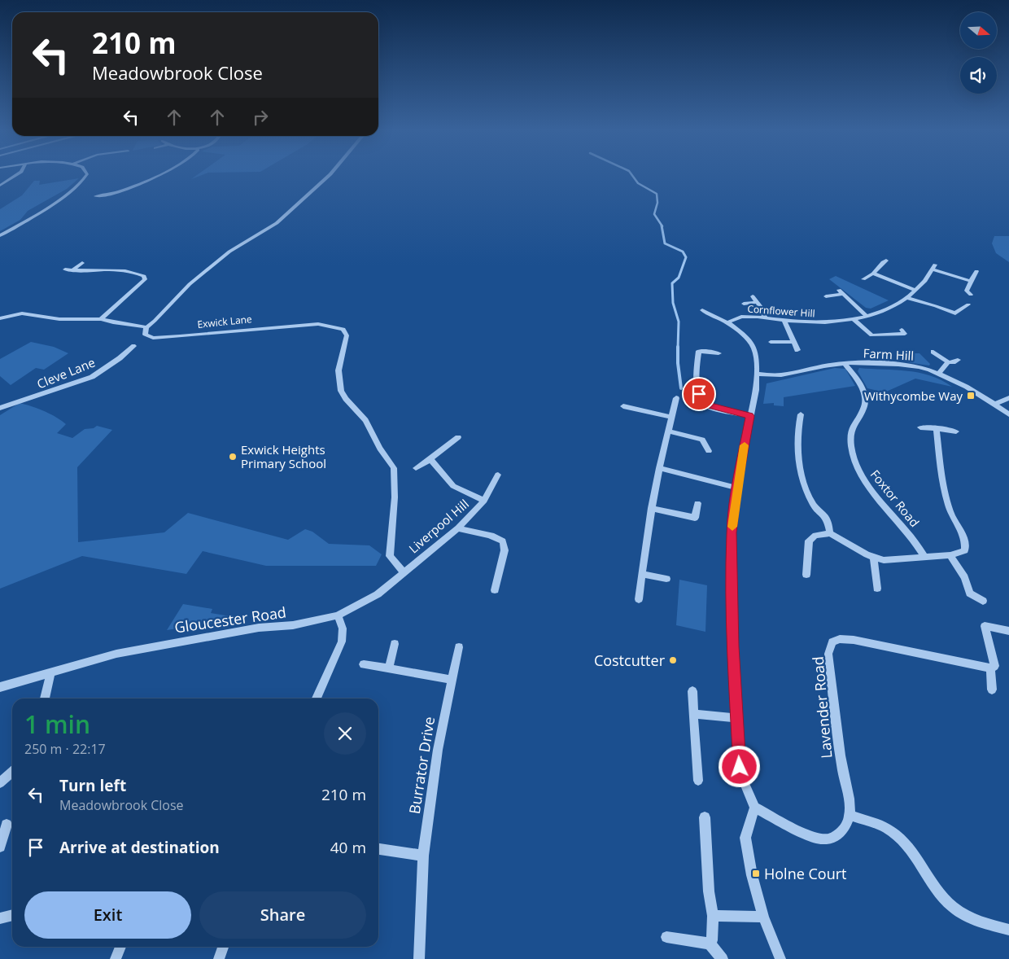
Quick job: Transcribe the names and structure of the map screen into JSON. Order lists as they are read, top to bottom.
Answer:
{
  "streets": {
    "street": [
      "Cornflower Hill",
      "Exwick Lane",
      "Farm Hill",
      "Cleve Lane",
      "Foxtor Road",
      "Liverpool Hill",
      "Gloucester Road",
      "Lavender Road",
      "Burrator Drive"
    ]
  },
  "crossings": [
    ["Exwick Lane", "Liverpool Hill"],
    ["Exwick Lane", "Gloucester Road"],
    ["Farm Hill", "Foxtor Road"],
    ["Liverpool Hill", "Gloucester Road"]
  ],
  "places": {
    "transit": ["Withycombe Way", "Holne Court"],
    "other": ["Exwick Heights Primary School", "Costcutter"]
  },
  "north": "right",
  "page": {
    "turn": ["210 m", "Meadowbrook Close"],
    "heading": ["1 min", "250 m · 22:17"],
    "list": [
      {
        "name": "Turn left",
        "note": "Meadowbrook Close",
        "value": "210 m"
      },
      {
        "name": "Arrive at destination",
        "value": "40 m"
      }
    ],
    "buttons": ["Exit", "Share"]
  }
}
